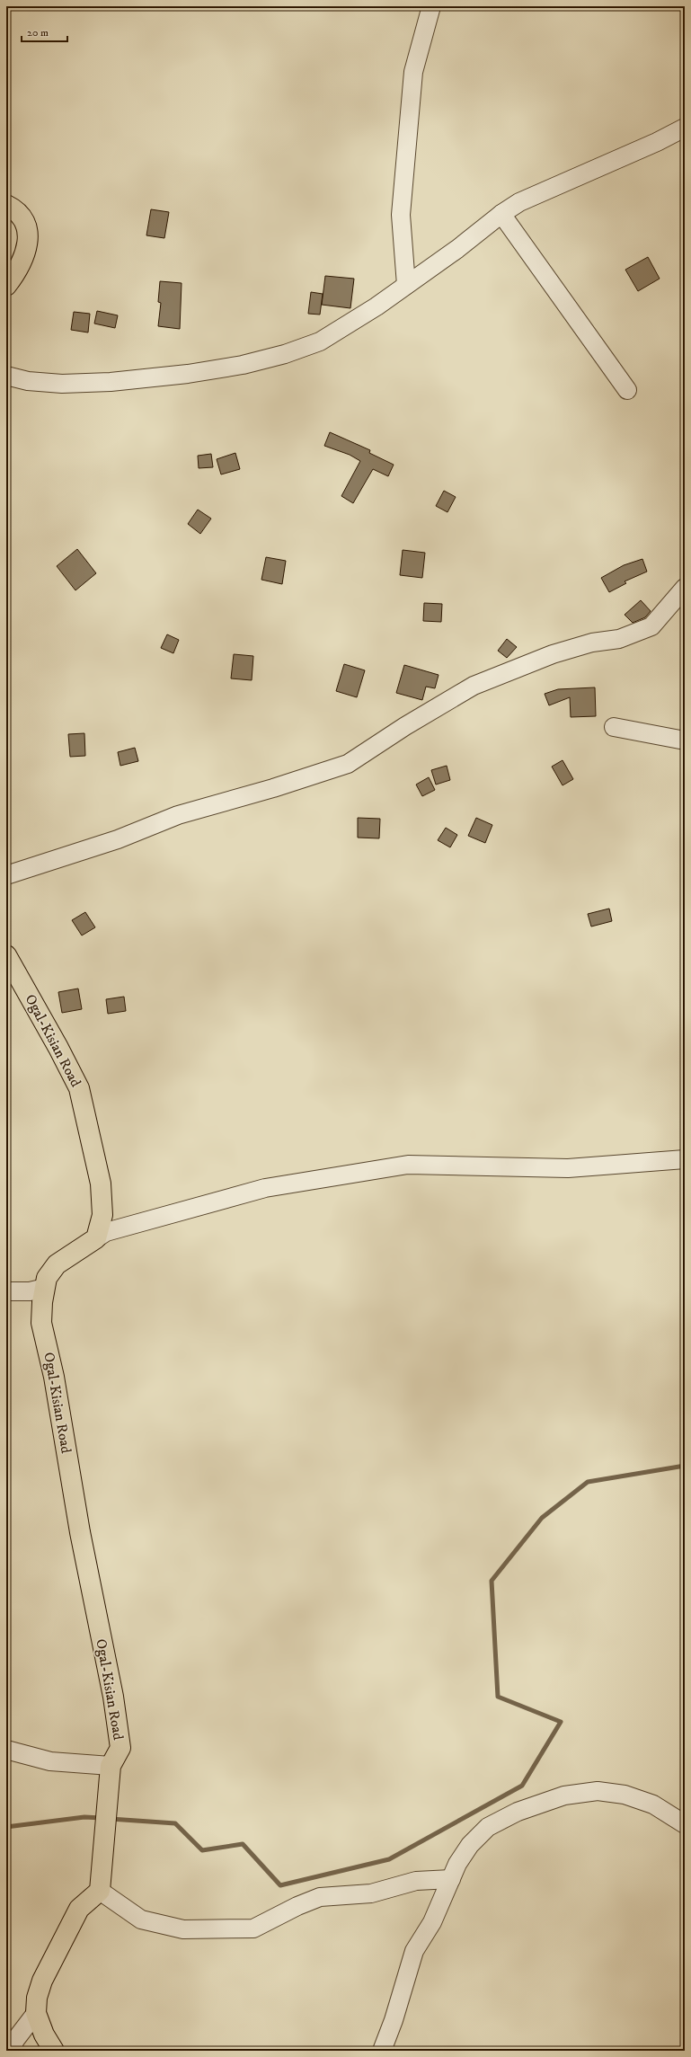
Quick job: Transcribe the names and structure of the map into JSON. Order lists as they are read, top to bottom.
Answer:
{
  "streets": {
    "main road": ["Ogal-Kisian Road"]
  },
  "scale_bar": "20 m"
}
